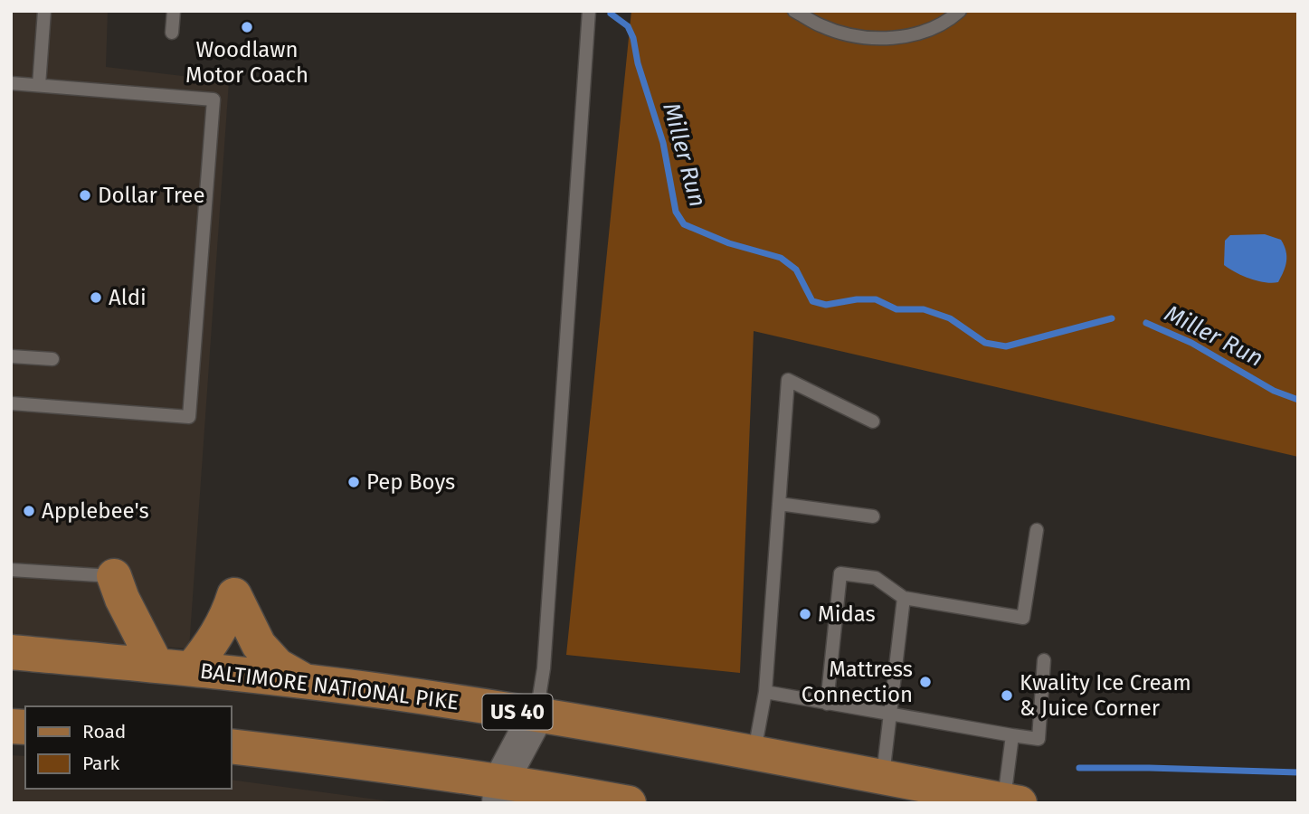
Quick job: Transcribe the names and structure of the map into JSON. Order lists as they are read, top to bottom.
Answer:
{
  "streets": {
    "main road": ["BALTIMORE NATIONAL PIKE", "US 40"]
  },
  "water": ["Miller Run"],
  "places": [
    "Woodlawn Motor Coach",
    "Dollar Tree",
    "Aldi",
    "Pep Boys",
    "Applebee's",
    "Midas",
    "Mattress Connection",
    "Kwality Ice Cream & Juice Corner"
  ],
  "legend": ["Road", "Park"]
}
